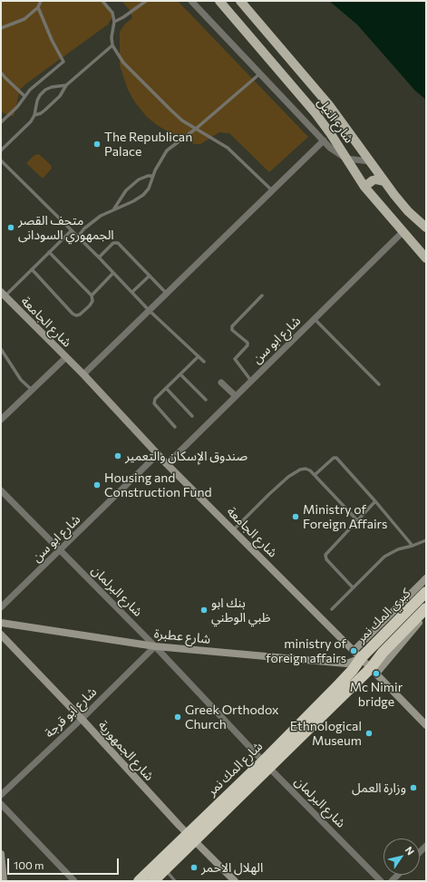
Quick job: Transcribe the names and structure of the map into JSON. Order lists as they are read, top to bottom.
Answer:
{
  "streets": {
    "highway": ["كبري المك نمر", "شارع المك نمر"],
    "main road": [
      "شارع النيل",
      "شارع الجامعة",
      "شارع عطبرة",
      "شارع الجمهورية"
    ],
    "street": ["شارع ابو سن", "شارع البرلمان", "شارع ابو قرجة"]
  },
  "crossings": [
    ["شارع النيل", "شارع ابو سن"],
    ["شارع الجامعة", "شارع ابو سن"],
    ["شارع الجامعة", "كبري المك نمر"],
    ["شارع الجامعة", "شارع عطبرة"],
    ["شارع الجامعة", "شارع المك نمر"],
    ["شارع ابو سن", "شارع البرلمان"],
    ["شارع البرلمان", "شارع عطبرة"],
    ["شارع البرلمان", "شارع ابو قرجة"],
    ["شارع البرلمان", "شارع المك نمر"],
    ["كبري المك نمر", "شارع عطبرة"],
    ["كبري المك نمر", "شارع المك نمر"],
    ["شارع عطبرة", "شارع ابو قرجة"],
    ["شارع عطبرة", "شارع المك نمر"],
    ["شارع ابو قرجة", "شارع الجمهورية"],
    ["شارع الجمهورية", "شارع المك نمر"]
  ],
  "places": [
    "The Republican Palace",
    "متحف القصر الجمهوري السودانى",
    "صندوق الإسكان والتعمير",
    "Housing and Construction Fund",
    "Ministry of Foreign Affairs",
    "بنك ابو ظبي الوطني",
    "ministry of foreign affairs",
    "Mc Nimir bridge",
    "Greek Orthodox Church",
    "Ethnological Museum",
    "وزارة العمل",
    "الهلال الاحمر"
  ],
  "scale_bar": "100 m",
  "north": "top right"
}
